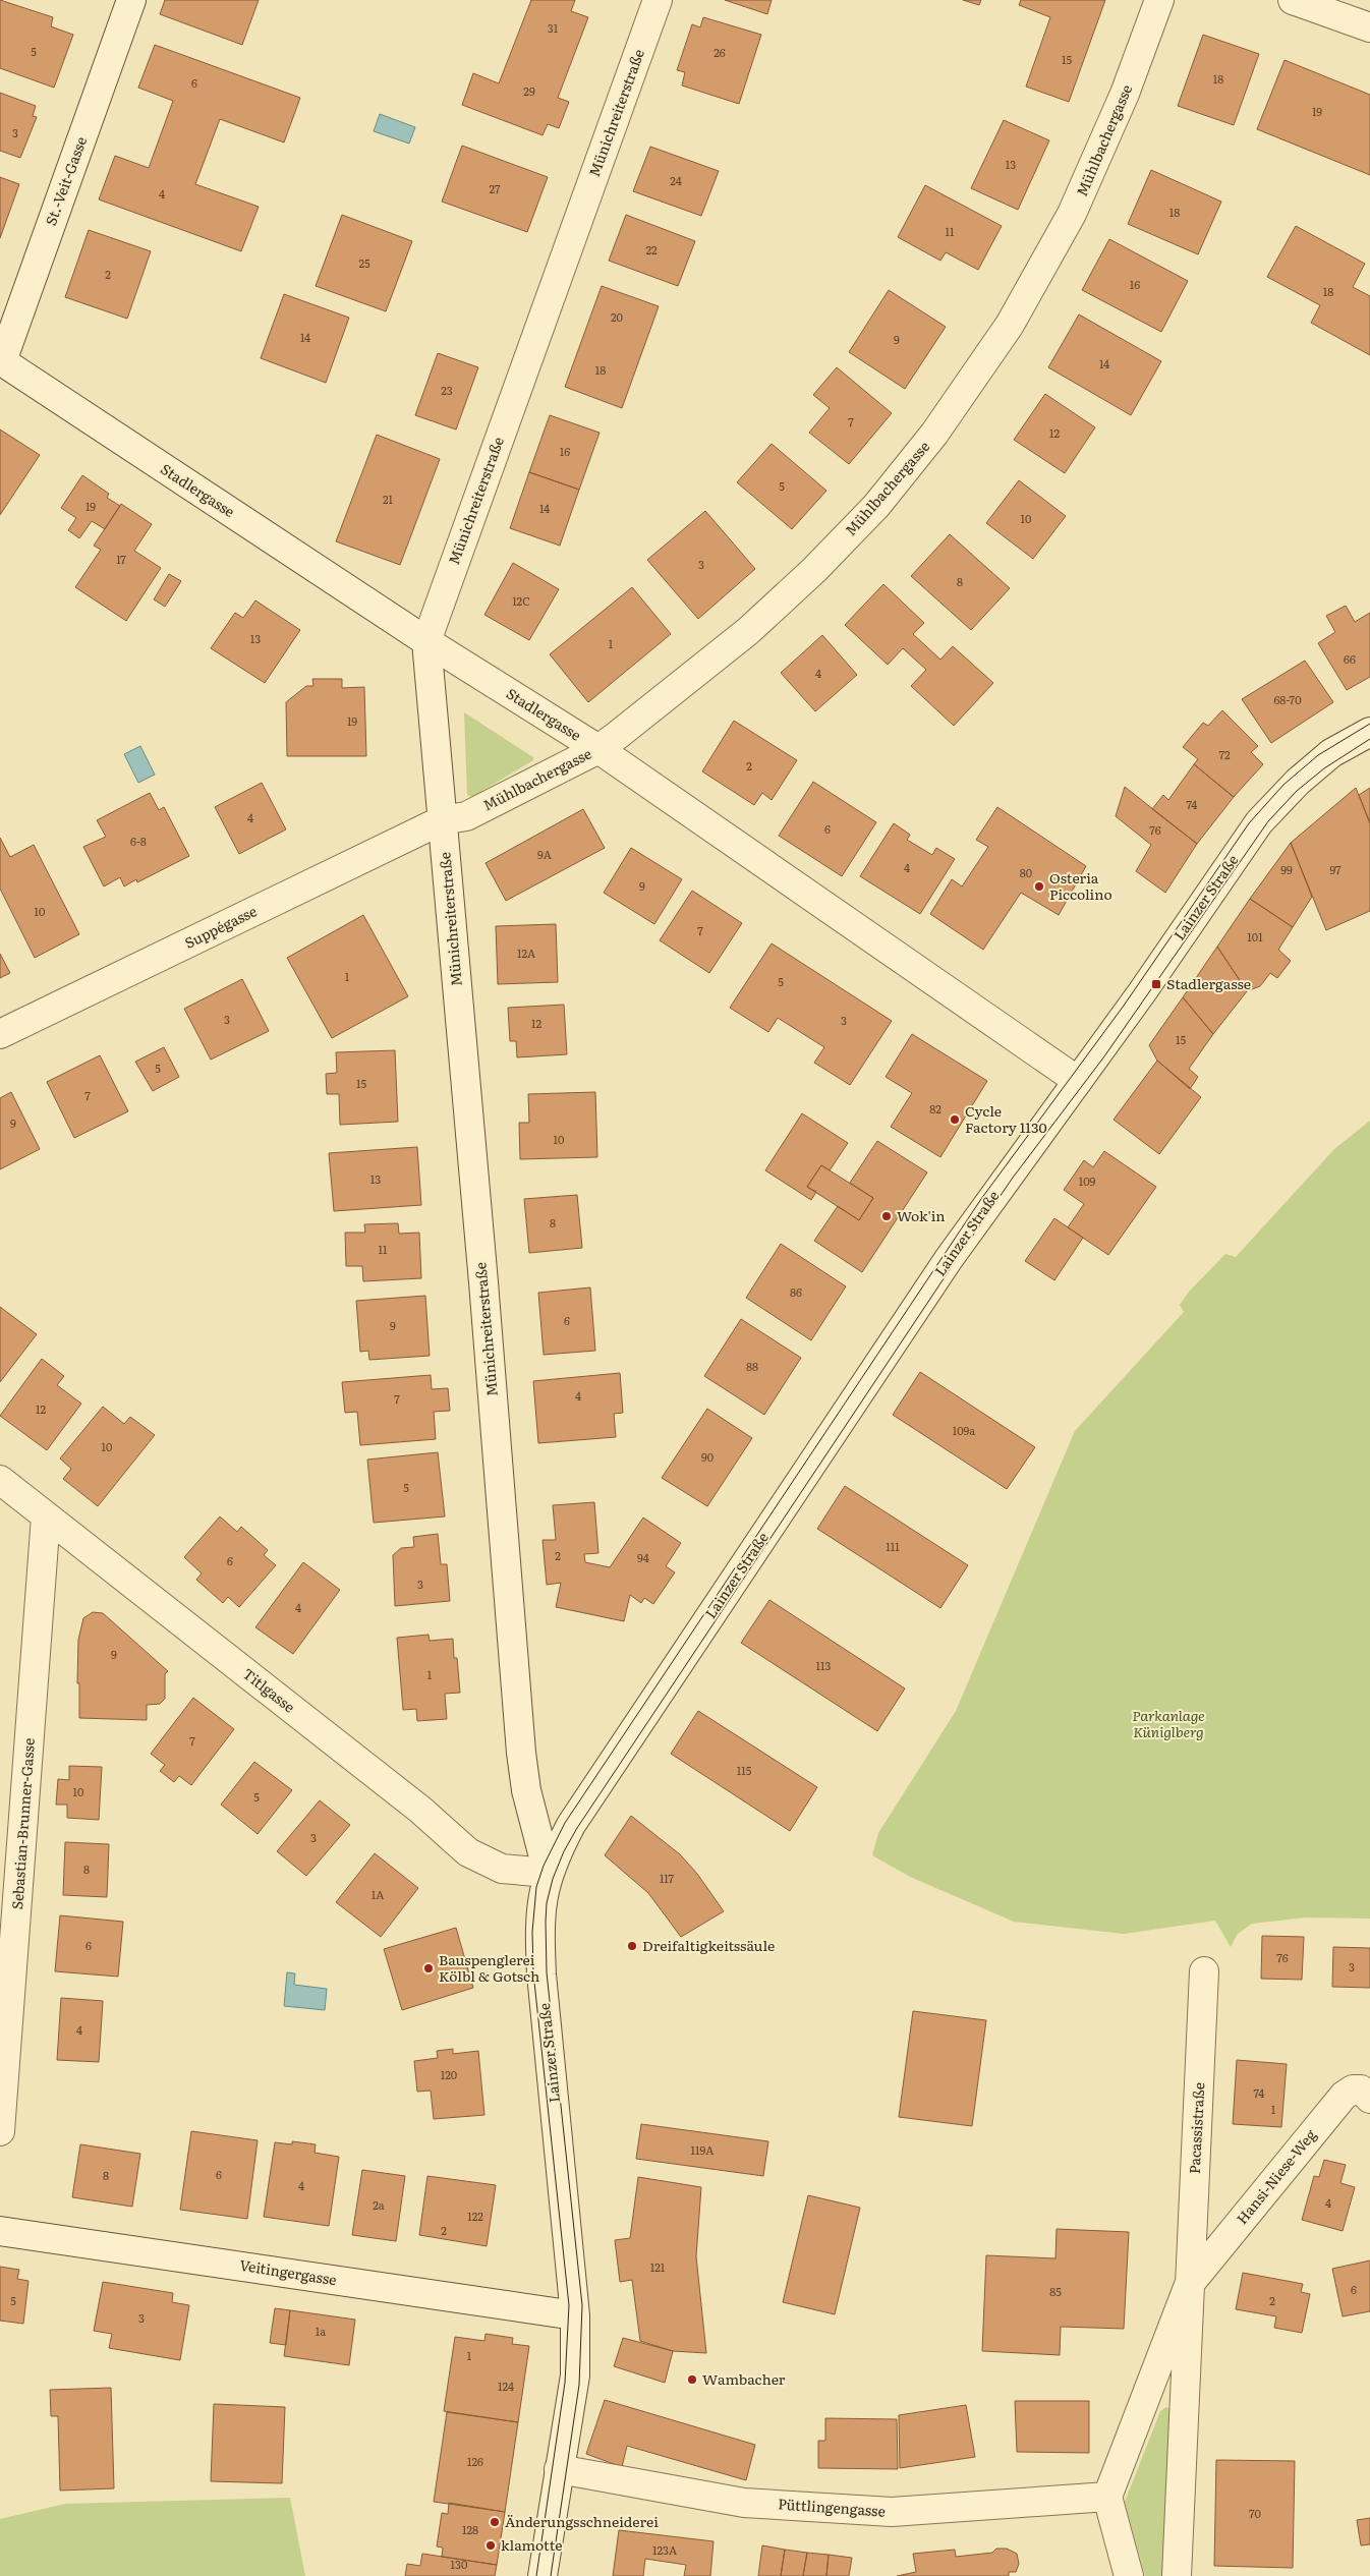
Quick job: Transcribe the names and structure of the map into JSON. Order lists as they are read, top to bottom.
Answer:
{
  "streets": {
    "street": [
      "Münichreiterstraße",
      "Mühlbachergasse",
      "St.-Veit-Gasse",
      "Stadlergasse",
      "Lainzer Straße",
      "Suppégasse",
      "Titlgasse",
      "Sebastian-Brunner-Gasse",
      "Pacassistraße",
      "Hansi-Niese-Weg",
      "Veitingergasse",
      "Püttlingengasse"
    ]
  },
  "crossings": [
    ["Münichreiterstraße", "Mühlbachergasse"],
    ["Münichreiterstraße", "Stadlergasse"],
    ["Münichreiterstraße", "Lainzer Straße"],
    ["Münichreiterstraße", "Suppégasse"],
    ["Münichreiterstraße", "Titlgasse"],
    ["Mühlbachergasse", "Stadlergasse"],
    ["Mühlbachergasse", "Suppégasse"],
    ["St.-Veit-Gasse", "Stadlergasse"],
    ["Stadlergasse", "Lainzer Straße"],
    ["Lainzer Straße", "Titlgasse"],
    ["Lainzer Straße", "Veitingergasse"],
    ["Lainzer Straße", "Püttlingengasse"],
    ["Titlgasse", "Sebastian-Brunner-Gasse"],
    ["Pacassistraße", "Hansi-Niese-Weg"],
    ["Pacassistraße", "Püttlingengasse"]
  ],
  "parks": ["Parkanlage Küniglberg"],
  "places": {
    "other": [
      "Osteria Piccolino",
      "Cycle Factory 1130",
      "Wok'in",
      "Dreifaltigkeitssäule",
      "Bauspenglerei Kölbl & Gotsch",
      "Wambacher",
      "Änderungsschneiderei",
      "klamotte"
    ],
    "transit": ["Stadlergasse"]
  },
  "house_numbers": [
    "31",
    "5",
    "26",
    "15",
    "18",
    "6",
    "29",
    "19",
    "3",
    "13",
    "24",
    "27",
    "4",
    "18",
    "11",
    "22",
    "25",
    "2",
    "16",
    "18",
    "20",
    "14",
    "9",
    "14",
    "18",
    "23",
    "7",
    "12",
    "16",
    "5",
    "21",
    "19",
    "14",
    "10",
    "17",
    "3",
    "8",
    "12C",
    "13",
    "1",
    "66",
    "4",
    "68-70",
    "19",
    "72",
    "2",
    "74",
    "4",
    "6",
    "76",
    "6-8",
    "9A",
    "4",
    "99",
    "97",
    "80",
    "9",
    "10",
    "7",
    "101",
    "12A",
    "1",
    "5",
    "3",
    "3",
    "12",
    "15",
    "5",
    "15",
    "7",
    "82",
    "9",
    "10",
    "13",
    "109",
    "8",
    "11",
    "86",
    "6",
    "9",
    "88",
    "4",
    "7",
    "12",
    "109a",
    "10",
    "90",
    "5",
    "111",
    "2",
    "94",
    "6",
    "3",
    "4",
    "9",
    "113",
    "1",
    "7",
    "115",
    "10",
    "5",
    "3",
    "8",
    "117",
    "1A",
    "6",
    "76",
    "3",
    "4",
    "120",
    "74",
    "1",
    "119A",
    "6",
    "8",
    "4",
    "4",
    "2a",
    "122",
    "2",
    "121",
    "6",
    "85",
    "5",
    "2",
    "3",
    "1a",
    "1",
    "124",
    "126",
    "70",
    "128",
    "123A",
    "130"
  ]
}
